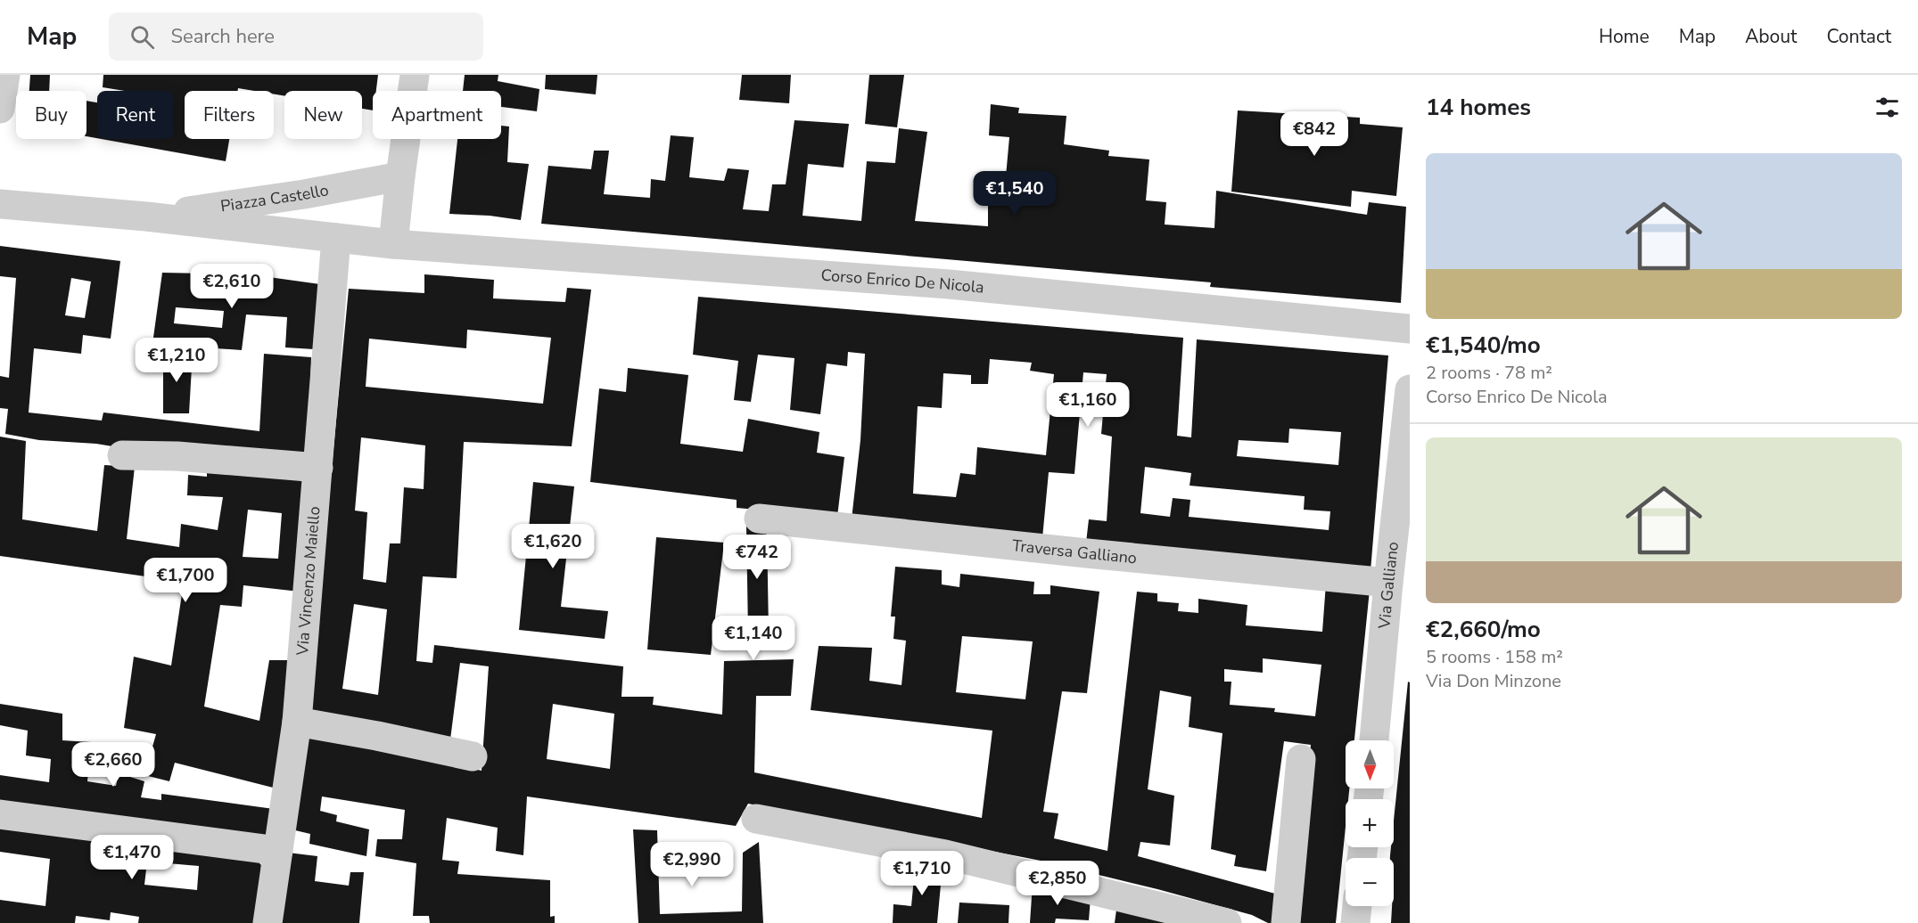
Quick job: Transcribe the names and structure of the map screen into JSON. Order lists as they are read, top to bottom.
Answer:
{
  "streets": {
    "street": [
      "Piazza Castello",
      "Corso Enrico De Nicola",
      "Traversa Galliano",
      "Via Vincenzo Maiello",
      "Via Galliano"
    ]
  },
  "crossings": [
    ["Piazza Castello", "Corso Enrico De Nicola"],
    ["Piazza Castello", "Via Vincenzo Maiello"],
    ["Traversa Galliano", "Via Galliano"]
  ],
  "north": "bottom",
  "page": {
    "header": "Map",
    "search": "Search here",
    "nav": [
      "Home",
      "Map",
      "About",
      "Contact"
    ],
    "heading": "14 homes",
    "chip": [
      "Buy",
      "Rent",
      "Filters",
      "New",
      "Apartment"
    ],
    "price": [
      "€842",
      "€1,540",
      "€2,610",
      "€1,210",
      "€1,160",
      "€1,620",
      "€742",
      "€1,700",
      "€1,140",
      "€2,660",
      "€1,470",
      "€2,990",
      "€1,710",
      "€2,850"
    ],
    "list": [
      {
        "name": "€1,540/mo",
        "note": "2 rooms · 78 m² · Corso Enrico De Nicola"
      },
      {
        "name": "€2,660/mo",
        "note": "5 rooms · 158 m² · Via Don Minzone"
      }
    ],
    "map_buttons": ["+", "−"]
  }
}
